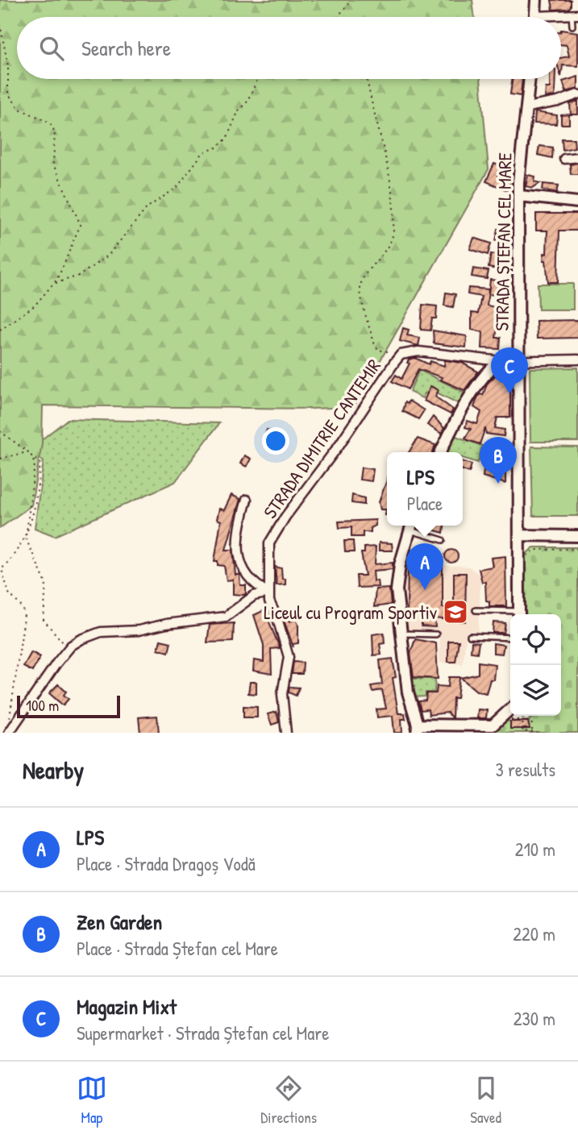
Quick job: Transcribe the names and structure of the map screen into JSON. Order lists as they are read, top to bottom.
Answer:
{
  "streets": {
    "street": ["STRADA ȘTEFAN CEL MARE", "STRADA DIMITRIE CANTEMIR"]
  },
  "crossings": [
    ["STRADA ȘTEFAN CEL MARE", "STRADA DIMITRIE CANTEMIR"]
  ],
  "places": {
    "school or university": ["Liceul cu Program Sportiv"]
  },
  "scale_bar": "100 m",
  "page": {
    "search": "Search here",
    "pins": ["C", "B", "A"],
    "popup": ["LPS", "Place"],
    "scale": "100 m",
    "heading": ["Nearby", "3 results"],
    "list": [
      {
        "mark": "A",
        "name": "LPS",
        "note": "Place · Strada Dragoș Vodă",
        "value": "210 m"
      },
      {
        "mark": "B",
        "name": "Zen Garden",
        "note": "Place · Strada Ștefan cel Mare",
        "value": "220 m"
      },
      {
        "mark": "C",
        "name": "Magazin Mixt",
        "note": "Supermarket · Strada Ștefan cel Mare",
        "value": "230 m"
      }
    ],
    "nav": ["Map", "Directions", "Saved"]
  }
}
